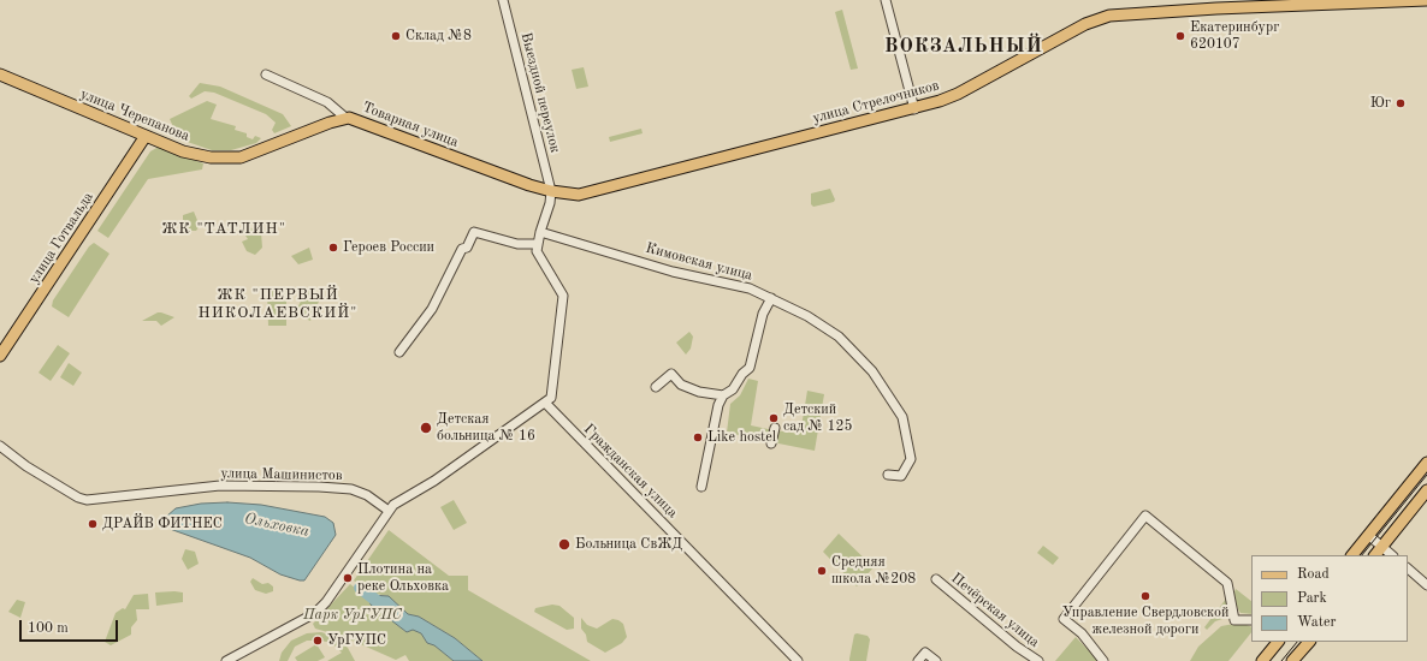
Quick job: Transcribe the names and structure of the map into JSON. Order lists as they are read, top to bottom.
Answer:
{
  "streets": {
    "main road": [
      "улица Стрелочников",
      "улица Черепанова",
      "Товарная улица",
      "улица Готвальда"
    ],
    "street": [
      "Выездной переулок",
      "Кимовская улица",
      "Гражданская улица",
      "улица Машинистов",
      "Печёрская улица"
    ]
  },
  "crossings": [
    ["Выездной переулок", "улица Стрелочников"],
    ["Выездной переулок", "Товарная улица"],
    ["улица Стрелочников", "Товарная улица"],
    ["улица Черепанова", "Товарная улица"],
    ["улица Черепанова", "улица Готвальда"]
  ],
  "districts": ["ВОКЗАЛЬНЫЙ", "ЖК \"ТАТЛИН\"", "ЖК \"ПЕРВЫЙ НИКОЛАЕВСКИЙ\""],
  "water": ["Ольховка"],
  "parks": ["Парк УрГУПС"],
  "places": [
    "Склад №8",
    "Екатеринбург 620107",
    "Юг",
    "Героев России",
    "Детский сад № 125",
    "Детская больница № 16",
    "Like hostel",
    "ДРАЙВ ФИТНЕС",
    "Больница СвЖД",
    "Средняя школа №208",
    "Плотина на реке Ольховка",
    "Управление Свердловской железной дороги",
    "УрГУПС"
  ],
  "legend": ["Road", "Park", "Water"],
  "scale_bar": "100 m"
}
